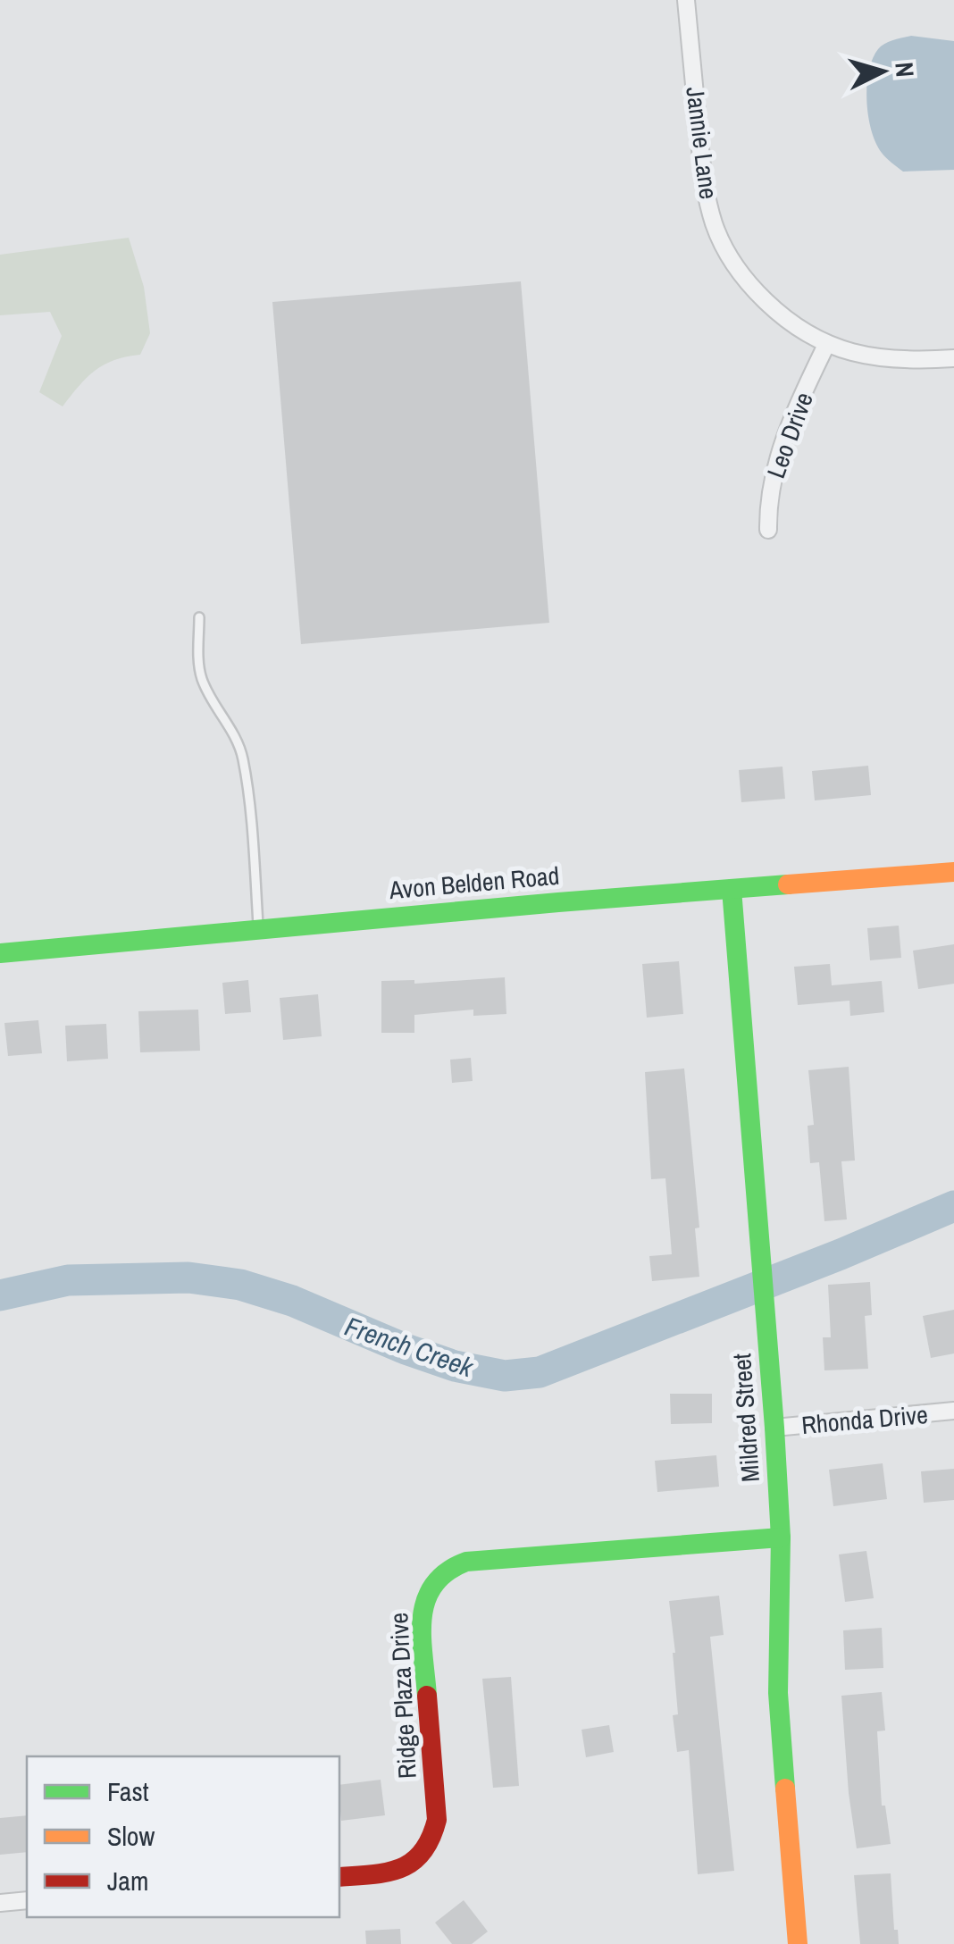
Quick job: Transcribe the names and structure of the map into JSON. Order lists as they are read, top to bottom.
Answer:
{
  "streets": {
    "street": [
      "Jannie Lane",
      "Leo Drive",
      "Avon Belden Road",
      "Mildred Street",
      "Rhonda Drive",
      "Ridge Plaza Drive"
    ]
  },
  "crossings": [
    ["Jannie Lane", "Leo Drive"],
    ["Avon Belden Road", "Mildred Street"],
    ["Mildred Street", "Rhonda Drive"],
    ["Mildred Street", "Ridge Plaza Drive"]
  ],
  "water": ["French Creek"],
  "legend": ["Fast", "Slow", "Jam"],
  "north": "right"
}
